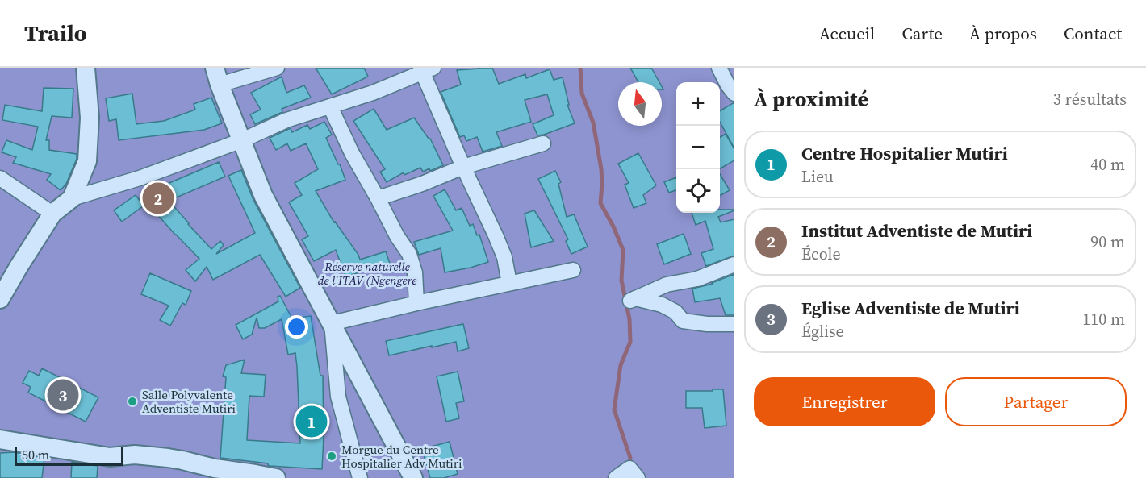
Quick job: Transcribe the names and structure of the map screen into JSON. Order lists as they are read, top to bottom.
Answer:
{
  "parks": ["Réserve naturelle de l'ITAV (Ngengere"],
  "places": ["Salle Polyvalente Adventiste Mutiri", "Morgue du Centre Hospitalier Adv Mutiri"],
  "scale_bar": "50 m",
  "north": "top",
  "page": {
    "header": "Trailo",
    "nav": [
      "Accueil",
      "Carte",
      "À propos",
      "Contact"
    ],
    "heading": ["À proximité", "3 résultats"],
    "map_buttons": ["+", "−"],
    "list": [
      {
        "mark": "1",
        "name": "Centre Hospitalier Mutiri",
        "note": "Lieu",
        "value": "40 m"
      },
      {
        "mark": "2",
        "name": "Institut Adventiste de Mutiri",
        "note": "École",
        "value": "90 m"
      },
      {
        "mark": "3",
        "name": "Eglise Adventiste de Mutiri",
        "note": "Église",
        "value": "110 m"
      }
    ],
    "pins": ["2", "3", "1"],
    "buttons": ["Enregistrer", "Partager"],
    "scale": "50 m"
  }
}
